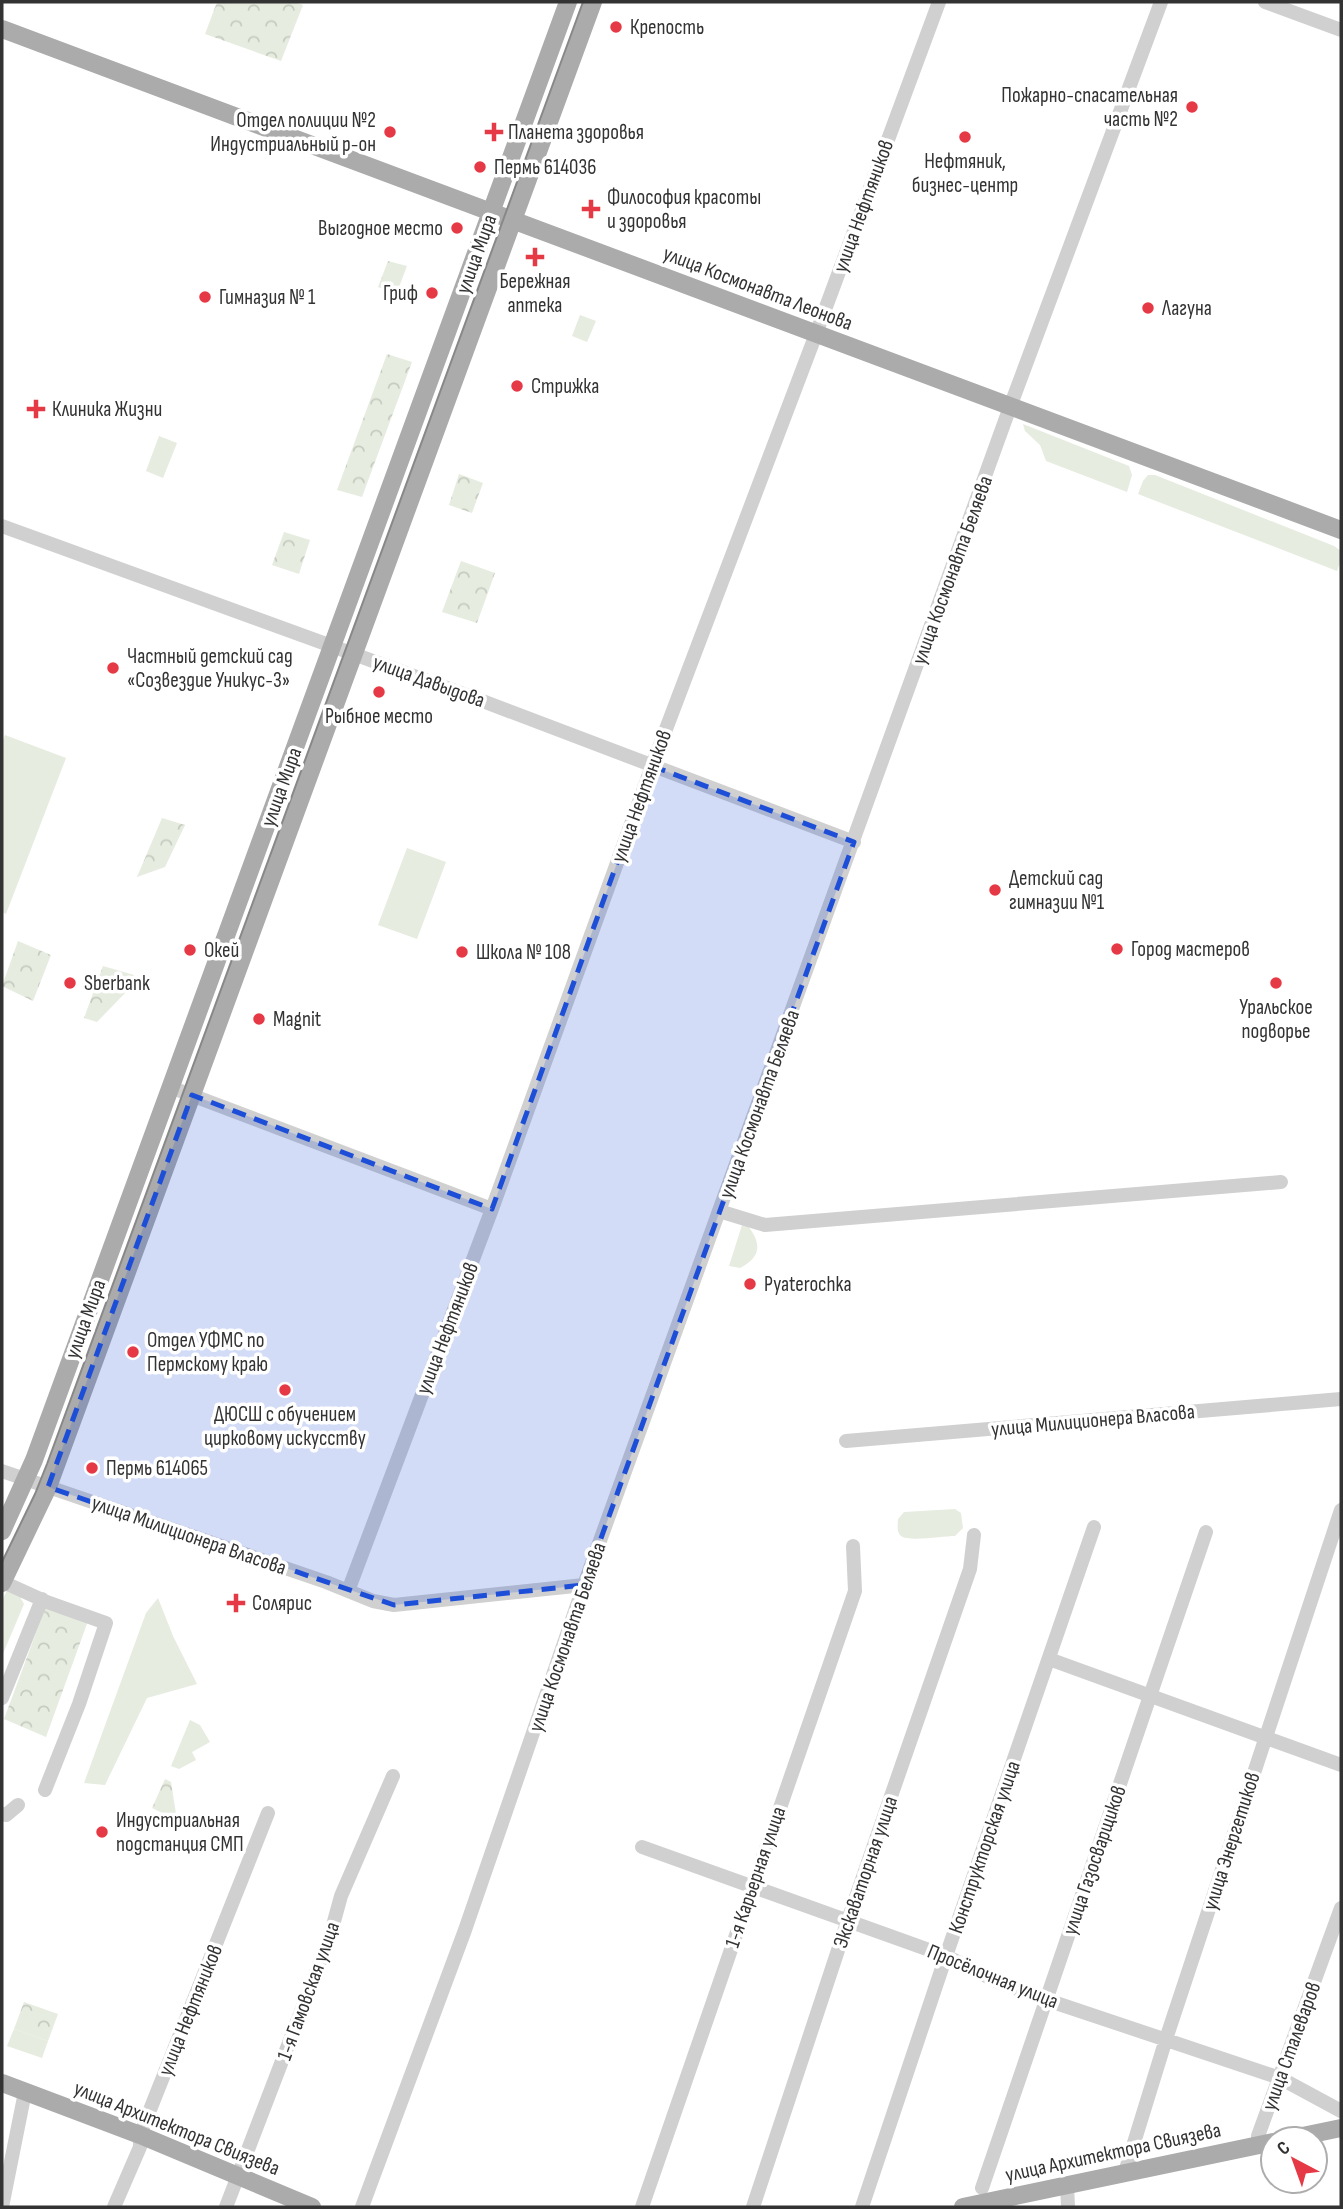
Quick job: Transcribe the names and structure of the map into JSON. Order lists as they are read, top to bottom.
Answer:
{
  "streets": {
    "main road": ["улица Мира", "улица Космонавта Леонова", "улица Архитектора Свиязева"],
    "street": [
      "улица Нефтяников",
      "улица Космонавта Беляева",
      "улица Давыдова",
      "улица Милиционера Власова",
      "улица Энергетиков",
      "Конструкторская улица",
      "улица Газосварщиков",
      "Экскаваторная улица",
      "1-я Карьерная улица",
      "Просёлочная улица",
      "1-я Гамовская улица",
      "улица Сталеваров"
    ]
  },
  "crossings": [
    ["улица Нефтяников", "улица Космонавта Леонова"],
    ["улица Нефтяников", "улица Давыдова"],
    ["улица Нефтяников", "улица Милиционера Власова"],
    ["улица Нефтяников", "улица Архитектора Свиязева"],
    ["улица Мира", "улица Космонавта Леонова"],
    ["улица Мира", "улица Давыдова"],
    ["улица Мира", "улица Милиционера Власова"],
    ["улица Космонавта Леонова", "улица Космонавта Беляева"],
    ["улица Космонавта Беляева", "улица Давыдова"],
    ["улица Космонавта Беляева", "улица Милиционера Власова"],
    ["улица Энергетиков", "Просёлочная улица"],
    ["улица Энергетиков", "улица Архитектора Свиязева"],
    ["Конструкторская улица", "Просёлочная улица"],
    ["улица Газосварщиков", "Просёлочная улица"],
    ["Экскаваторная улица", "Просёлочная улица"],
    ["1-я Карьерная улица", "Просёлочная улица"],
    ["Просёлочная улица", "улица Сталеваров"],
    ["1-я Гамовская улица", "улица Архитектора Свиязева"]
  ],
  "places": {
    "other": [
      "Крепость",
      "Пожарно-спасательная часть №2",
      "Отдел полиции №2 Индустриальный р-он",
      "Нефтяник, бизнес-центр",
      "Пермь 614036",
      "Выгодное место",
      "Гриф",
      "Гимназия № 1",
      "Лагуна",
      "Стрижка",
      "Частный детский сад «Созвездие Уникус-3»",
      "Рыбное место",
      "Детский сад гимназии №1",
      "Город мастеров",
      "Окей",
      "Школа № 108",
      "Sberbank",
      "Уральское подворье",
      "Magnit",
      "Pyaterochka",
      "Отдел УФМС по Пермскому краю",
      "ДЮСШ с обучением цирковому искусству",
      "Пермь 614065",
      "Индустриальная подстанция СМП"
    ],
    "health": [
      "Планета здоровья",
      "Философия красоты и здоровья",
      "Бережная аптека",
      "Клиника Жизни",
      "Солярис"
    ]
  },
  "north": "top left"
}
